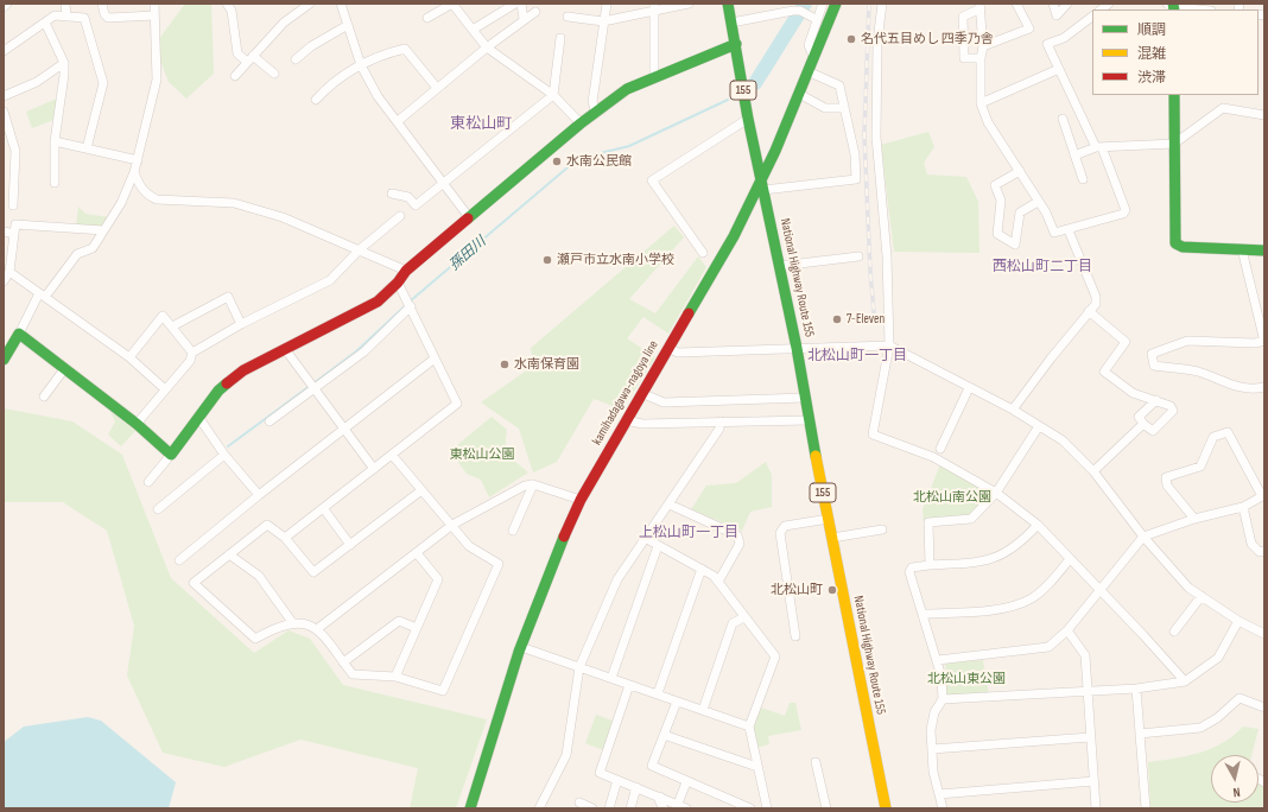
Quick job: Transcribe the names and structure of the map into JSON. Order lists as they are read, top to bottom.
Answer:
{
  "streets": {
    "main road": ["155", "National Highway Route 155", "kamihadagawa-nagoya line"]
  },
  "crossings": [
    ["National Highway Route 155", "kamihadagawa-nagoya line"]
  ],
  "districts": [
    "東松山町",
    "西松山町二丁目",
    "北松山町一丁目",
    "上松山町一丁目"
  ],
  "water": ["孫田川"],
  "parks": ["東松山公園", "北松山南公園", "北松山東公園"],
  "places": [
    "名代五目めし 四季乃舎",
    "水南公民館",
    "瀬戸市立水南小学校",
    "7-Eleven",
    "水南保育園",
    "北松山町"
  ],
  "legend": ["順調", "混雑", "渋滞"],
  "north": "bottom"
}
